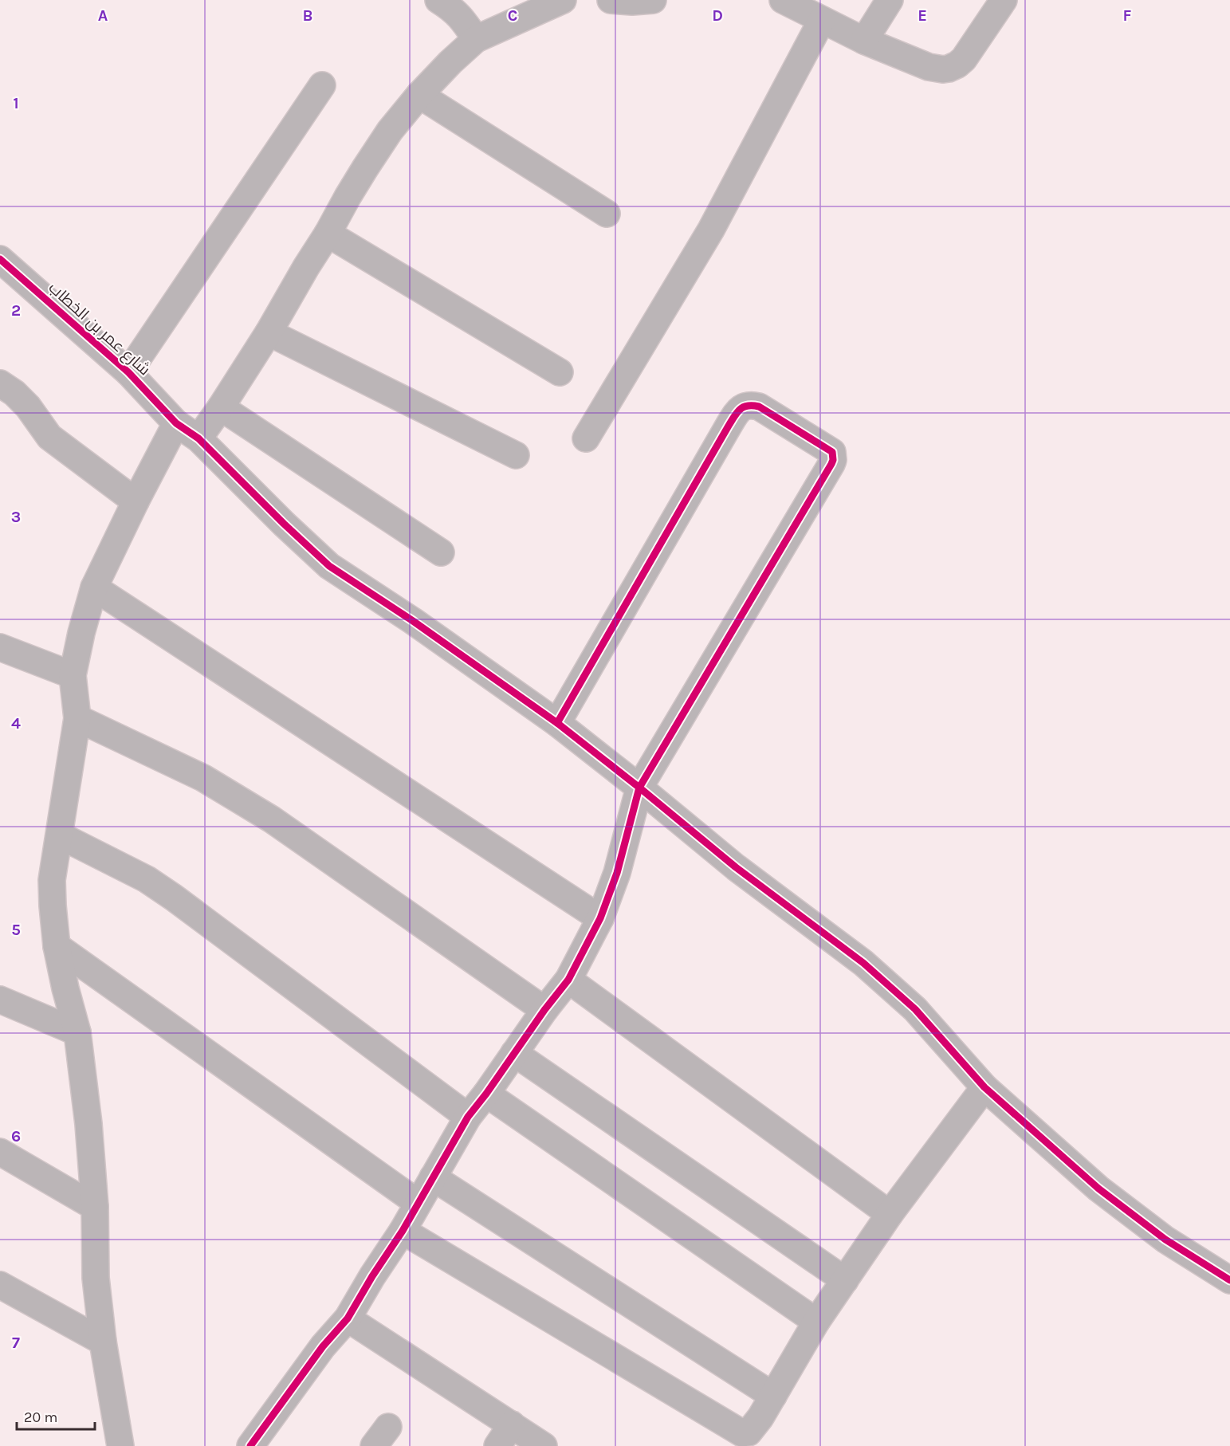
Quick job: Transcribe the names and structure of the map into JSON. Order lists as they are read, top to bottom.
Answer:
{
  "streets": {
    "street": ["شارع عمر بن الخطاب"]
  },
  "scale_bar": "20 m",
  "grid": {
    "columns": [
      "A",
      "B",
      "C",
      "D",
      "E",
      "F"
    ],
    "rows": [
      "1",
      "2",
      "3",
      "4",
      "5",
      "6",
      "7"
    ]
  }
}
